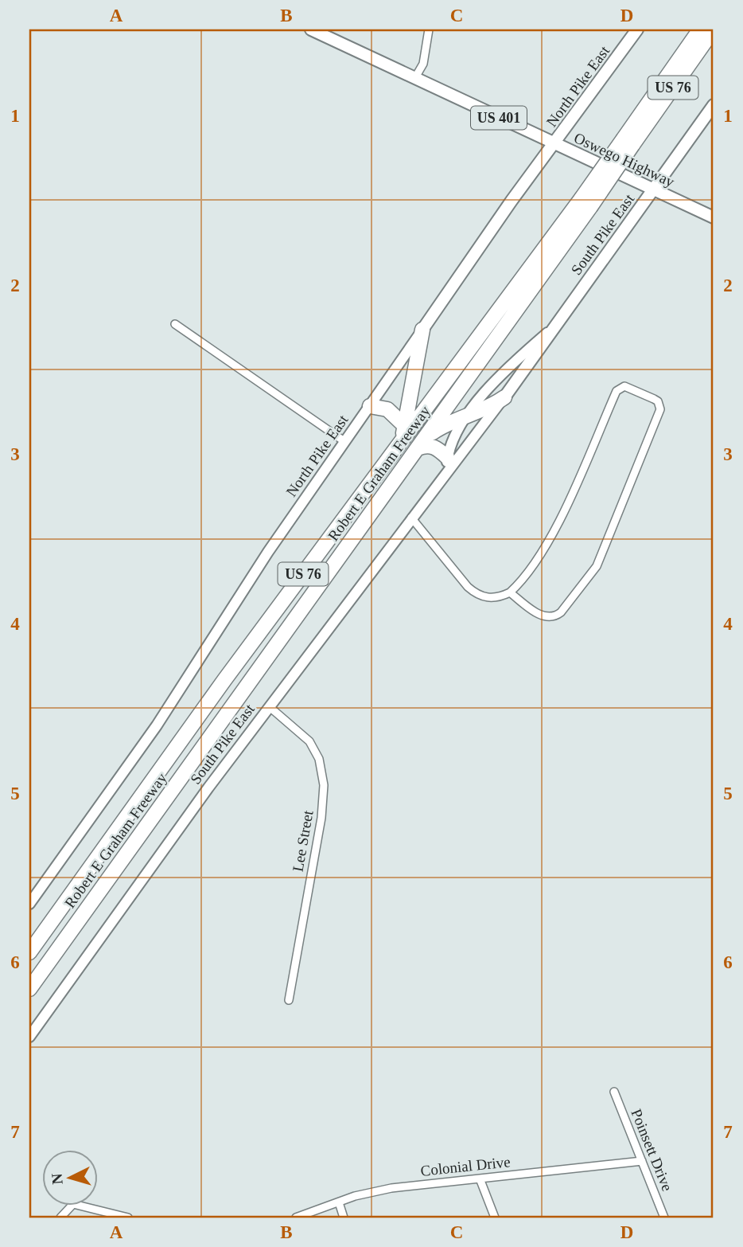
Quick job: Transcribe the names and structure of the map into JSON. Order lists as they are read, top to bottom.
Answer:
{
  "streets": {
    "highway": ["US 76", "Robert E Graham Freeway"],
    "main road": [
      "North Pike East",
      "US 401",
      "Oswego Highway",
      "South Pike East"
    ],
    "street": ["Lee Street", "Poinsett Drive", "Colonial Drive"]
  },
  "crossings": [
    ["North Pike East", "Oswego Highway"],
    ["Oswego Highway", "South Pike East"],
    ["South Pike East", "Lee Street"],
    ["Poinsett Drive", "Colonial Drive"]
  ],
  "north": "left",
  "grid": {
    "columns": [
      "A",
      "B",
      "C",
      "D"
    ],
    "rows": [
      "1",
      "2",
      "3",
      "4",
      "5",
      "6",
      "7"
    ]
  }
}
